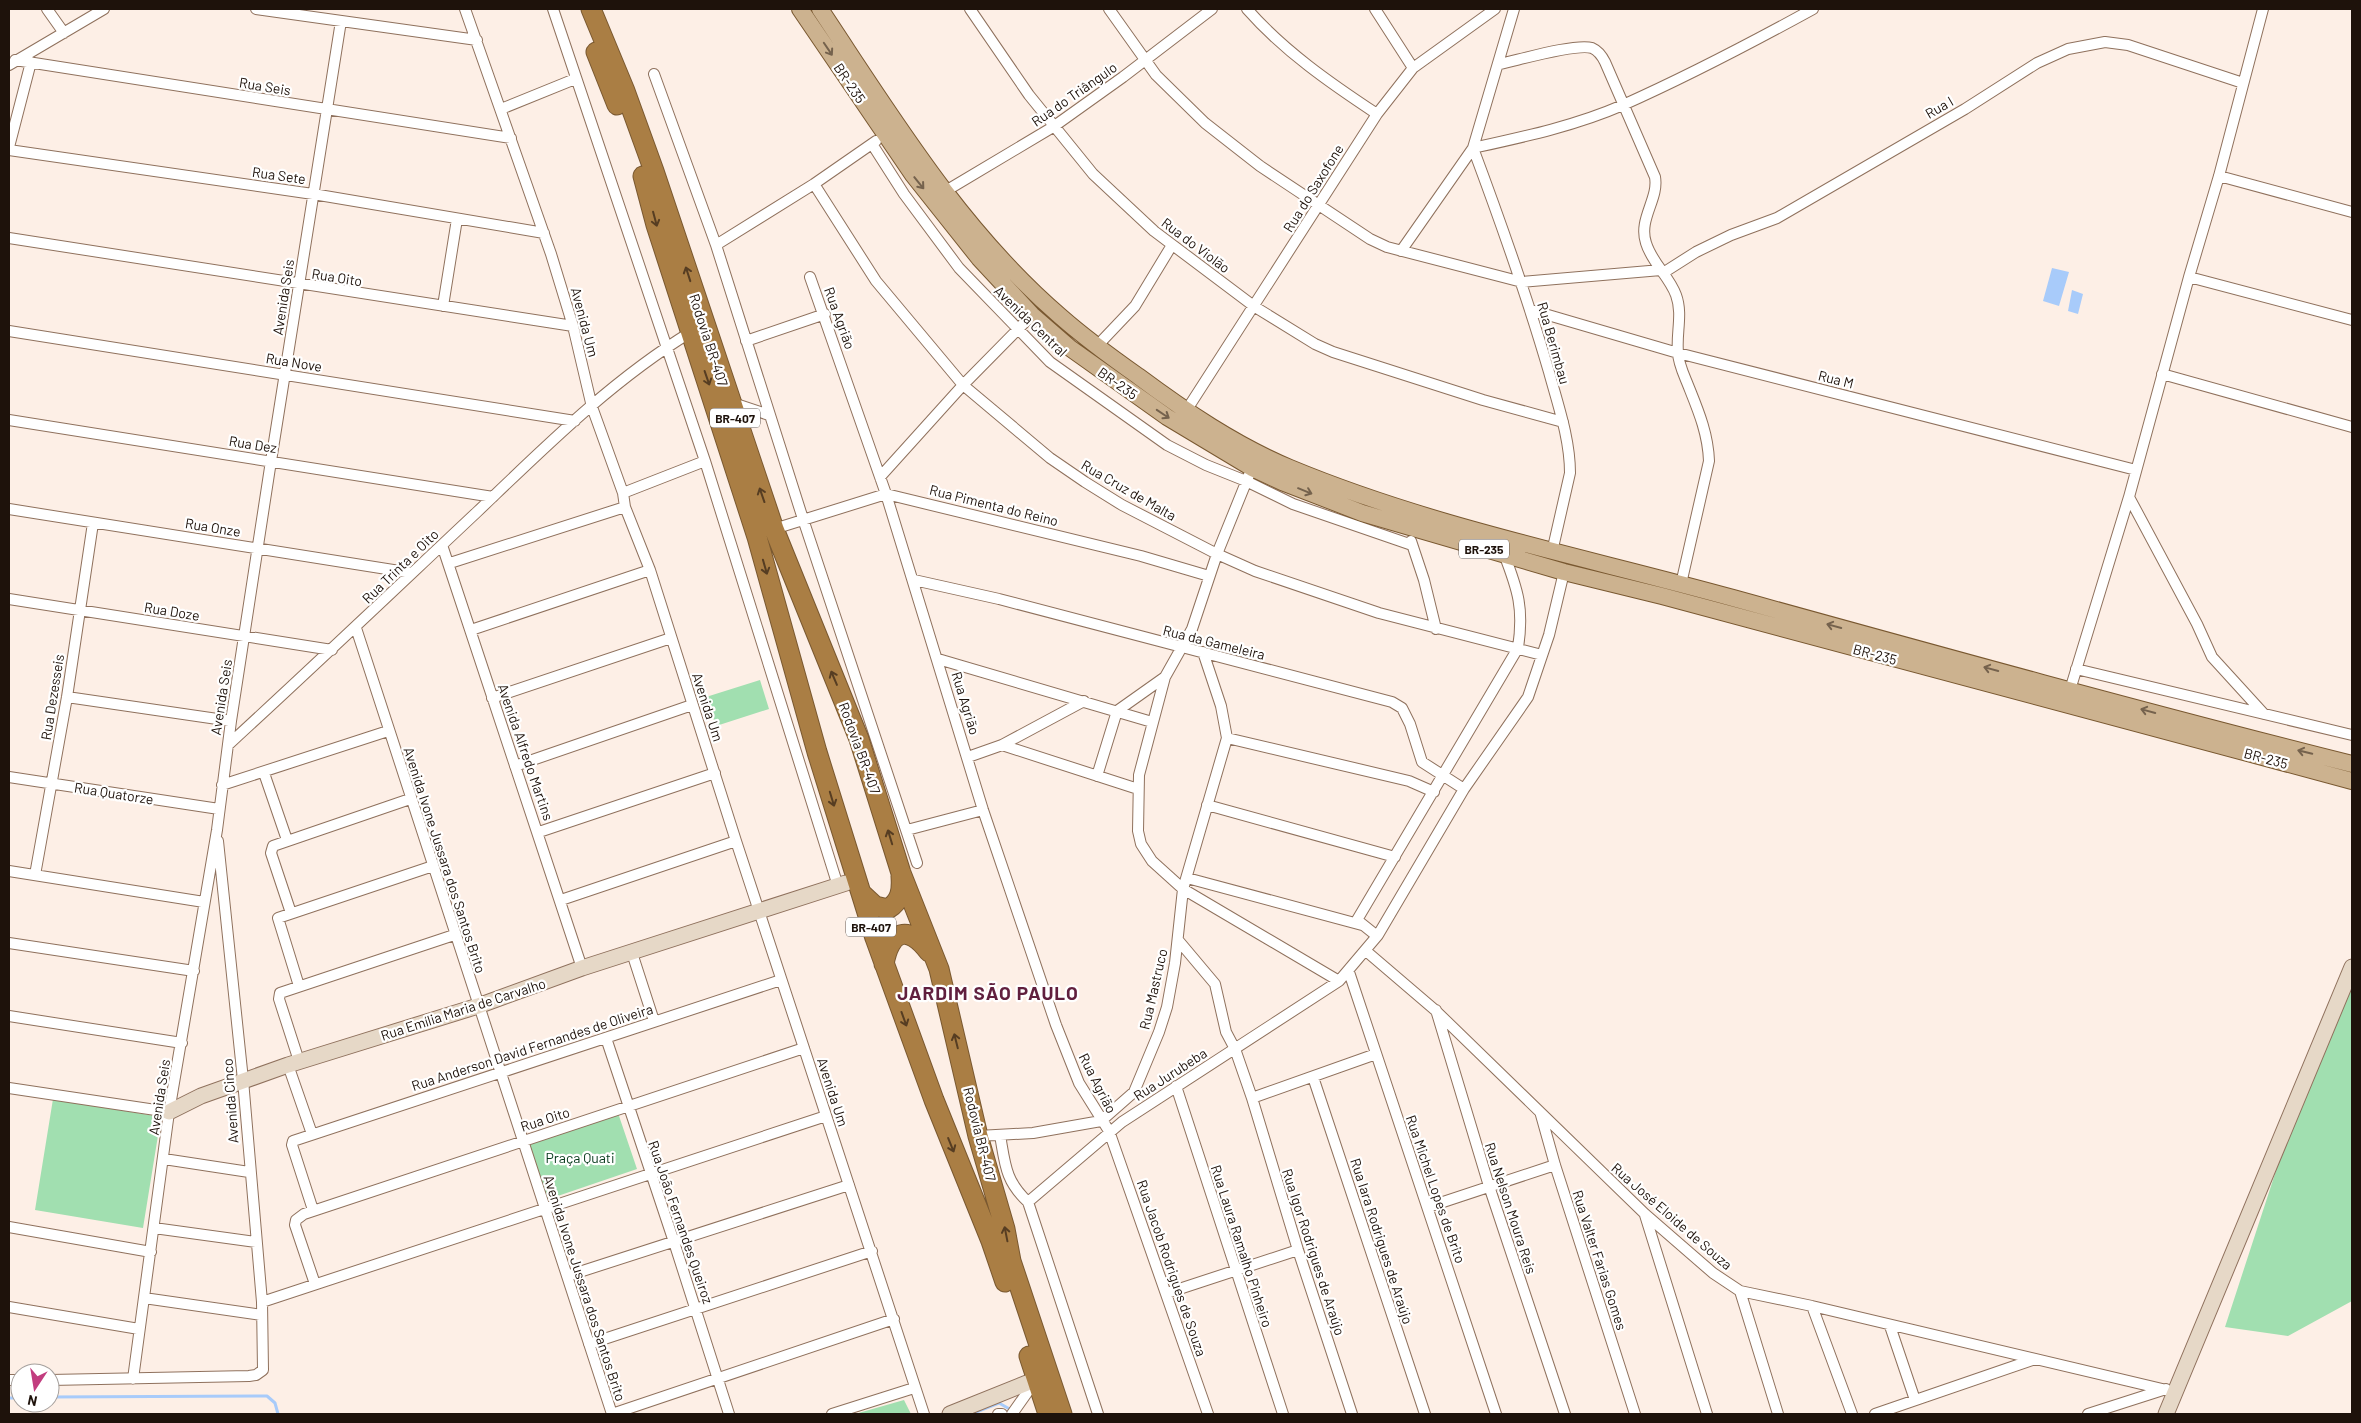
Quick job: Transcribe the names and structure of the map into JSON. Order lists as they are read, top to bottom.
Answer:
{
  "streets": {
    "highway": ["Rodovia BR-407", "BR-407"],
    "main road": ["BR-235"],
    "street": [
      "Rua Seis",
      "Rua do Triângulo",
      "Rua I",
      "Rua Sete",
      "Rua do Saxofone",
      "Rua do Violão",
      "Rua Oito",
      "Avenida Seis",
      "Rua Agrião",
      "Avenida Central",
      "Avenida Um",
      "Rua Berimbau",
      "Rua Nove",
      "Rua M",
      "Rua Dez",
      "Rua Cruz de Malta",
      "Rua Pimenta do Reino",
      "Rua Onze",
      "Rua Trinta e Oito",
      "Rua Doze",
      "Rua da Gameleira",
      "Rua Dezesseis",
      "Avenida Alfredo Martins",
      "Rua Quatorze",
      "Avenida Ivone Jussara dos Santos Brito",
      "Rua Mastruco",
      "Rua Emília Maria de Carvalho",
      "Rua Anderson David Fernandes de Oliveira",
      "Rua Jurubeba",
      "Avenida Cinco",
      "Rua Michel Lopes de Brito",
      "Rua Nelson Moura Reis",
      "Rua José Eloide de Souza",
      "Rua João Fernandes Queiroz",
      "Rua Iara Rodrigues de Araújo",
      "Rua Laura Ramalho Pinheiro",
      "Rua Igor Rodrigues de Araújo",
      "Rua Valter Farias Gomes",
      "Rua Jacob Rodrigues de Souza"
    ]
  },
  "crossings": [
    ["BR-235", "Rua do Triângulo"],
    ["BR-235", "Rua do Saxofone"],
    ["BR-235", "Avenida Central"],
    ["BR-235", "Rua Berimbau"],
    ["Rua Seis", "Avenida Seis"],
    ["Rua Seis", "Avenida Um"],
    ["Rua do Triângulo", "Rua do Violão"],
    ["Rua Sete", "Avenida Seis"],
    ["Rua Sete", "Avenida Um"],
    ["Rua do Saxofone", "Rua do Violão"],
    ["Rua do Violão", "Rua Berimbau"],
    ["Rua Oito", "Avenida Seis"],
    ["Rua Oito", "Avenida Um"],
    ["Rua Oito", "Avenida Ivone Jussara dos Santos Brito"],
    ["Rua Oito", "Rua Anderson David Fernandes de Oliveira"],
    ["Rua Oito", "Rua João Fernandes Queiroz"],
    ["Avenida Seis", "Rua Nove"],
    ["Avenida Seis", "Rua Dez"],
    ["Avenida Seis", "Rua Onze"],
    ["Avenida Seis", "Rua Trinta e Oito"],
    ["Avenida Seis", "Rua Doze"],
    ["Avenida Seis", "Rua Quatorze"],
    ["Avenida Seis", "Rua Emília Maria de Carvalho"],
    ["Avenida Seis", "Avenida Cinco"],
    ["Rua Agrião", "Rua Pimenta do Reino"],
    ["Rua Agrião", "Rua da Gameleira"],
    ["Rua Agrião", "Rua Mastruco"],
    ["Rua Agrião", "Rua Jurubeba"],
    ["Rua Agrião", "Rua Jacob Rodrigues de Souza"],
    ["Avenida Um", "Rua Trinta e Oito"],
    ["Avenida Um", "Rua Emília Maria de Carvalho"],
    ["Avenida Um", "Rua Anderson David Fernandes de Oliveira"],
    ["Rodovia BR-407", "BR-407"],
    ["Rodovia BR-407", "Rua Trinta e Oito"],
    ["Rodovia BR-407", "Rua Emília Maria de Carvalho"],
    ["Rua Berimbau", "Rua M"],
    ["Rua Nove", "Rua Trinta e Oito"],
    ["BR-407", "Rua Trinta e Oito"],
    ["Rua Dez", "Rua Trinta e Oito"],
    ["Rua Onze", "Rua Trinta e Oito"],
    ["Rua Onze", "Rua Dezesseis"],
    ["Rua Trinta e Oito", "Rua Doze"],
    ["Rua Trinta e Oito", "Avenida Alfredo Martins"],
    ["Rua Trinta e Oito", "Avenida Ivone Jussara dos Santos Brito"],
    ["Rua Doze", "Rua Dezesseis"],
    ["Rua da Gameleira", "Rua Jurubeba"],
    ["Rua Dezesseis", "Rua Quatorze"],
    ["Avenida Alfredo Martins", "Rua Emília Maria de Carvalho"],
    ["Avenida Ivone Jussara dos Santos Brito", "Rua Emília Maria de Carvalho"],
    ["Avenida Ivone Jussara dos Santos Brito", "Rua Anderson David Fernandes de Oliveira"],
    ["Rua Mastruco", "Rua Jurubeba"],
    ["Rua Mastruco", "Rua Igor Rodrigues de Araújo"],
    ["Rua Emília Maria de Carvalho", "Avenida Cinco"],
    ["Rua Anderson David Fernandes de Oliveira", "Rua João Fernandes Queiroz"],
    ["Rua Jurubeba", "Rua Michel Lopes de Brito"],
    ["Rua Jurubeba", "Rua José Eloide de Souza"],
    ["Rua Jurubeba", "Rua Laura Ramalho Pinheiro"],
    ["Rua Jurubeba", "Rua Jacob Rodrigues de Souza"],
    ["Rua Nelson Moura Reis", "Rua José Eloide de Souza"],
    ["Rua José Eloide de Souza", "Rua Valter Farias Gomes"]
  ],
  "districts": ["JARDIM SÃO PAULO"],
  "parks": ["Praça Quati"],
  "north": "bottom"
}
